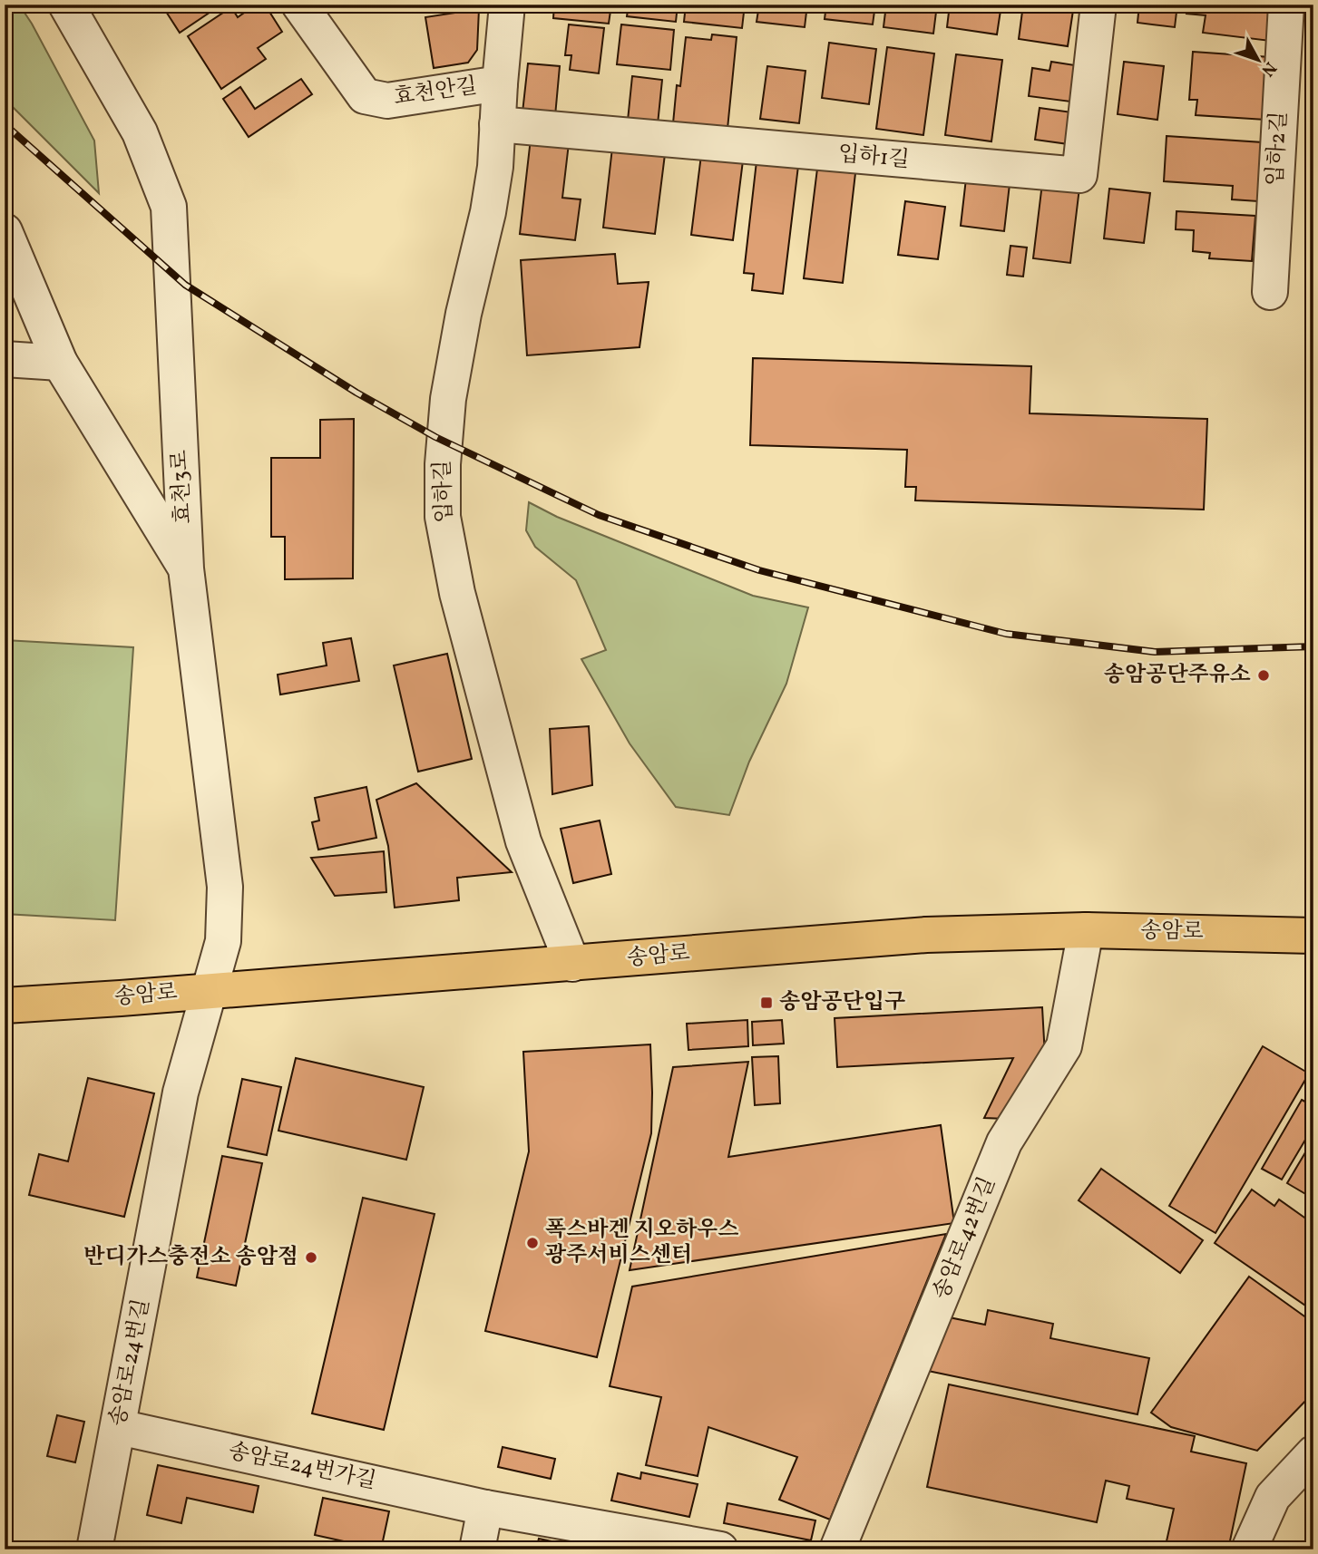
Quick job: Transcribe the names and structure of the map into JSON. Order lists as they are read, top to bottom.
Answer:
{
  "streets": {
    "main road": ["송암로"],
    "street": [
      "효천안길",
      "입하2길",
      "입하1길",
      "효천3로",
      "입하길",
      "송암로42번길",
      "송암로24번길",
      "송암로24번가길"
    ]
  },
  "crossings": [
    ["효천안길", "입하길"],
    ["입하1길", "입하길"],
    ["효천3로", "송암로"],
    ["효천3로", "송암로24번길"],
    ["입하길", "송암로"],
    ["송암로", "송암로42번길"],
    ["송암로", "송암로24번길"],
    ["송암로24번길", "송암로24번가길"]
  ],
  "places": {
    "other": ["송암공단주유소", "폭스바겐 지오하우스 광주서비스센터", "반디가스충전소 송암점"],
    "transit": ["송암공단입구"]
  },
  "north": "bottom right"
}
